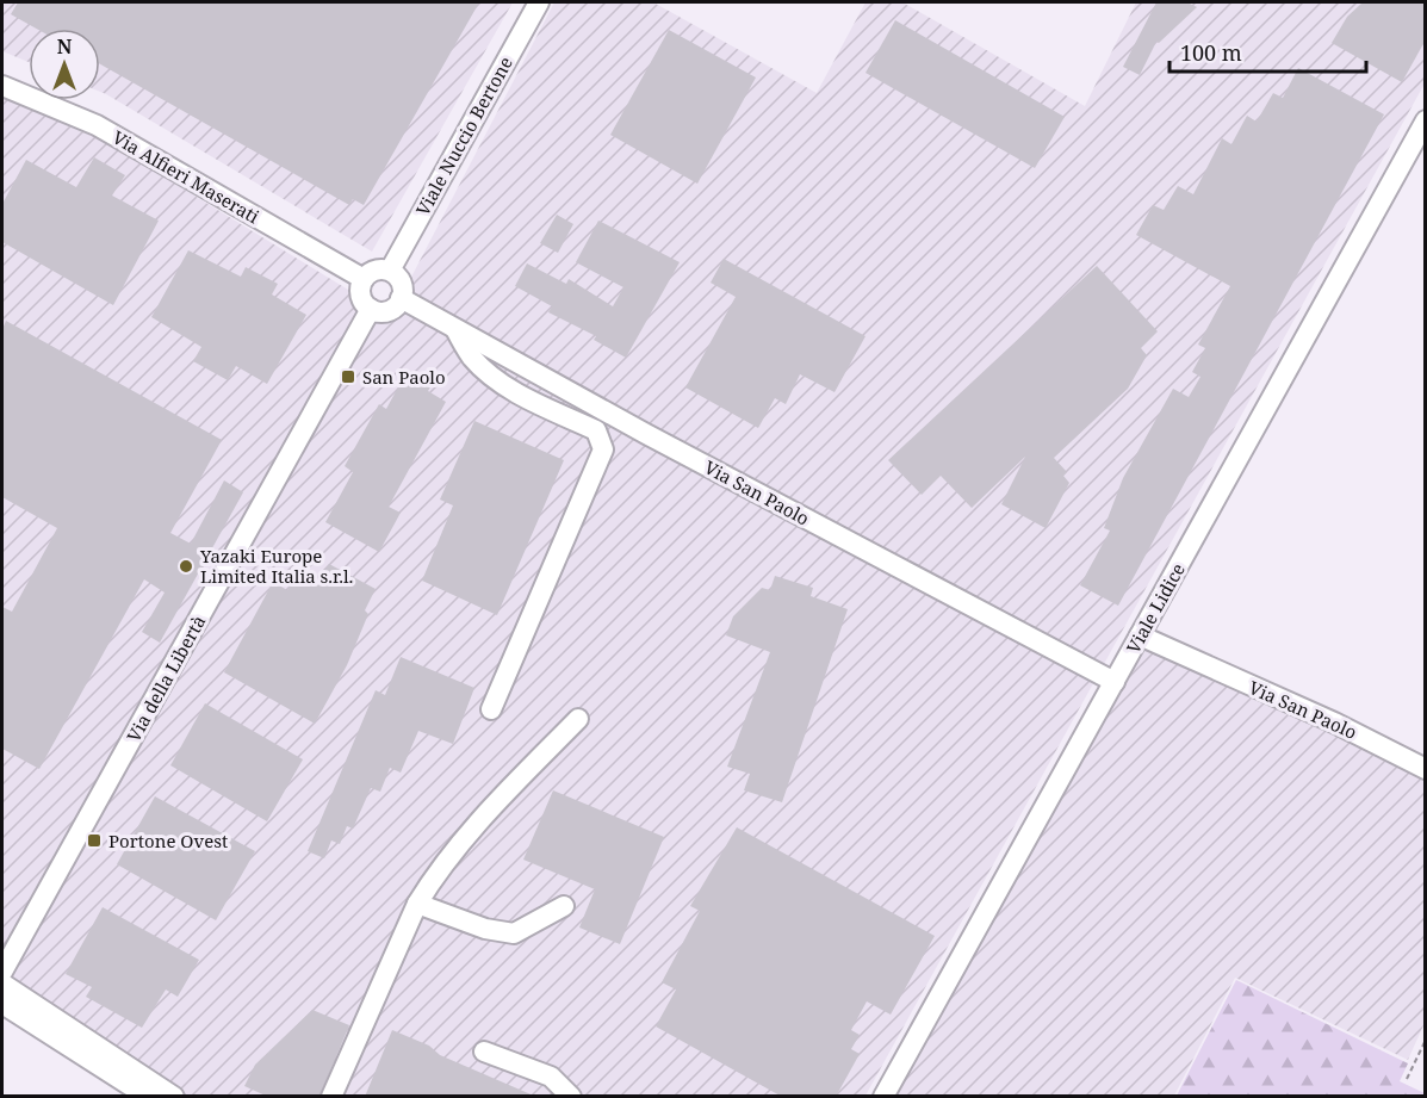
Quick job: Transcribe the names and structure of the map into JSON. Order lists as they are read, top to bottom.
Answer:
{
  "streets": {
    "street": [
      "Viale Nuccio Bertone",
      "Via Alfieri Maserati",
      "Via San Paolo",
      "Viale Lidice",
      "Via della Libertà"
    ]
  },
  "crossings": [
    ["Viale Nuccio Bertone", "Via Alfieri Maserati"],
    ["Viale Nuccio Bertone", "Via San Paolo"],
    ["Viale Nuccio Bertone", "Via della Libertà"],
    ["Via Alfieri Maserati", "Via San Paolo"],
    ["Via Alfieri Maserati", "Via della Libertà"],
    ["Via San Paolo", "Viale Lidice"],
    ["Via San Paolo", "Via della Libertà"]
  ],
  "places": {
    "transit": ["San Paolo", "Portone Ovest"],
    "other": ["Yazaki Europe Limited Italia s.r.l."]
  },
  "scale_bar": "100 m",
  "north": "top"
}
